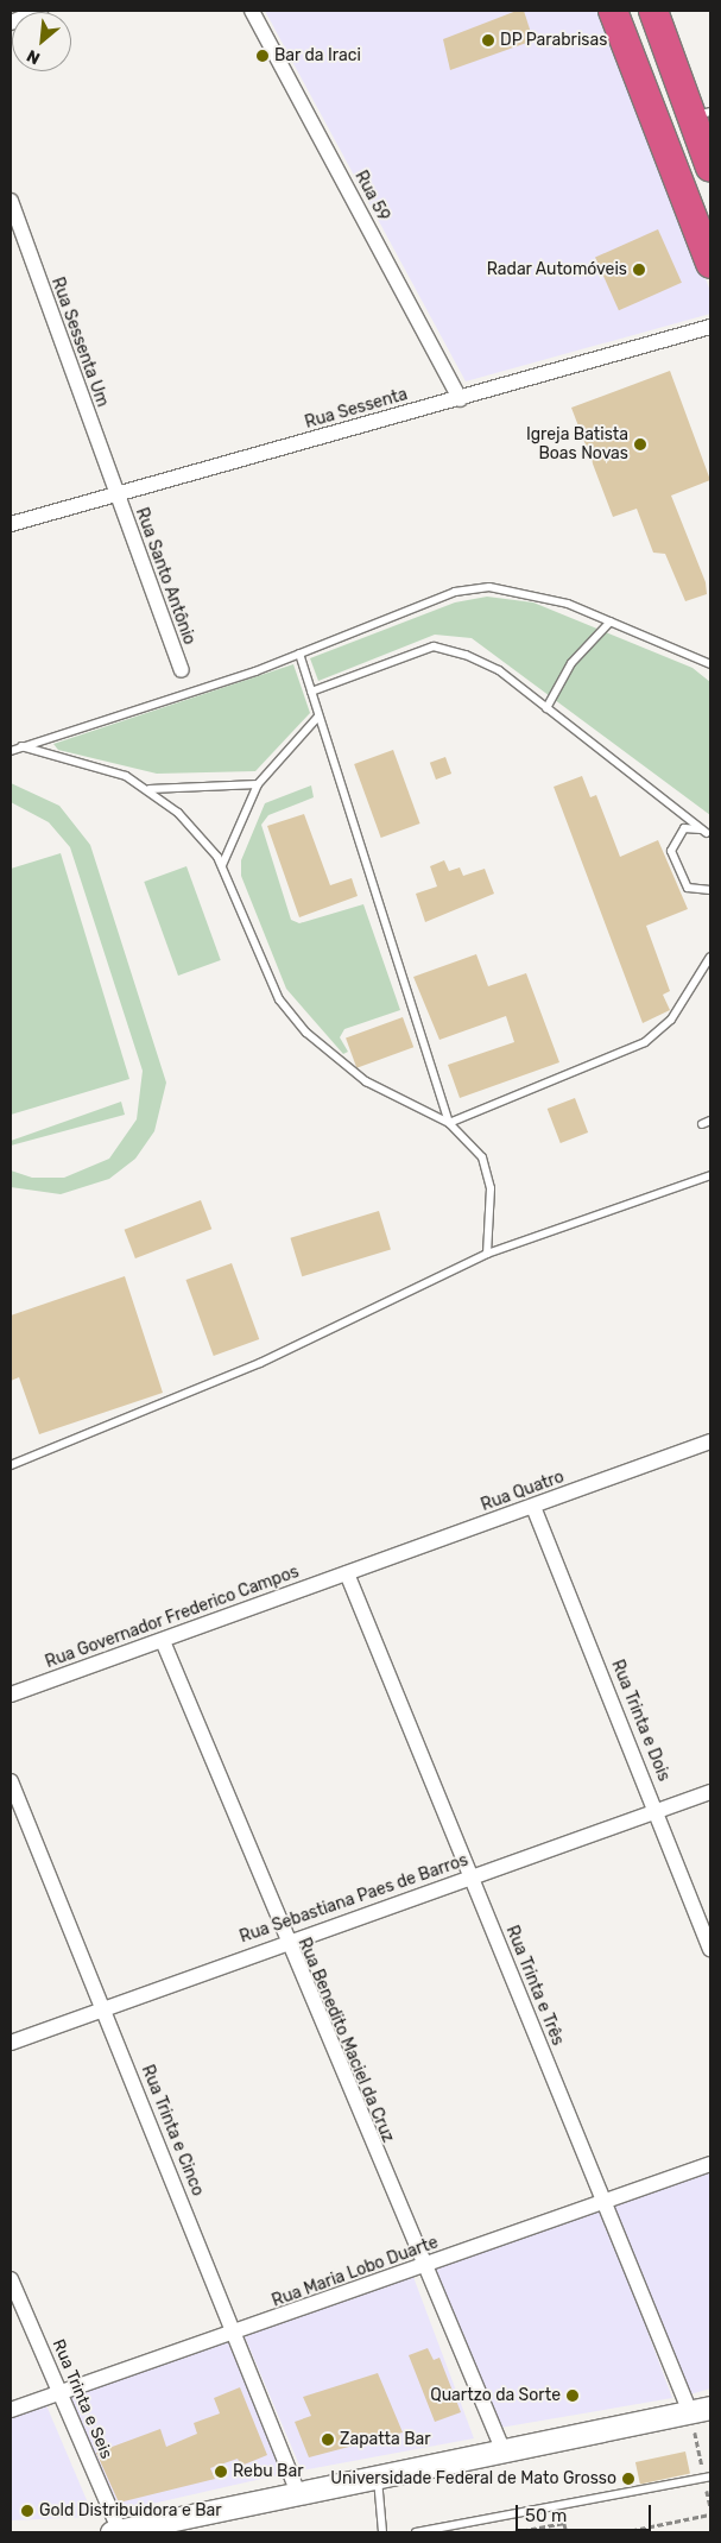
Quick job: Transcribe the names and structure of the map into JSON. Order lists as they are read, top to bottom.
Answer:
{
  "streets": {
    "street": [
      "Rua 59",
      "Rua Sessenta Um",
      "Rua Sessenta",
      "Rua Santo Antônio",
      "Rua Quatro",
      "Rua Governador Frederico Campos",
      "Rua Trinta e Dois",
      "Rua Sebastiana Paes de Barros",
      "Rua Trinta e Três",
      "Rua Benedito Maciel da Cruz",
      "Rua Trinta e Cinco",
      "Rua Maria Lobo Duarte",
      "Rua Trinta e Seis"
    ]
  },
  "crossings": [
    ["Rua 59", "Rua Sessenta"],
    ["Rua Sessenta Um", "Rua Sessenta"],
    ["Rua Sessenta Um", "Rua Santo Antônio"],
    ["Rua Sessenta", "Rua Santo Antônio"],
    ["Rua Quatro", "Rua Governador Frederico Campos"],
    ["Rua Quatro", "Rua Trinta e Dois"],
    ["Rua Quatro", "Rua Trinta e Três"],
    ["Rua Governador Frederico Campos", "Rua Trinta e Três"],
    ["Rua Governador Frederico Campos", "Rua Benedito Maciel da Cruz"],
    ["Rua Trinta e Dois", "Rua Sebastiana Paes de Barros"],
    ["Rua Sebastiana Paes de Barros", "Rua Trinta e Três"],
    ["Rua Sebastiana Paes de Barros", "Rua Benedito Maciel da Cruz"],
    ["Rua Sebastiana Paes de Barros", "Rua Trinta e Cinco"],
    ["Rua Trinta e Três", "Rua Maria Lobo Duarte"],
    ["Rua Benedito Maciel da Cruz", "Rua Maria Lobo Duarte"],
    ["Rua Trinta e Cinco", "Rua Maria Lobo Duarte"],
    ["Rua Maria Lobo Duarte", "Rua Trinta e Seis"]
  ],
  "places": [
    "DP Parabrisas",
    "Bar da Iraci",
    "Radar Automóveis",
    "Igreja Batista Boas Novas",
    "Quartzo da Sorte",
    "Zapatta Bar",
    "Rebu Bar",
    "Universidade Federal de Mato Grosso",
    "Gold Distribuidora e Bar"
  ],
  "scale_bar": "50 m",
  "north": "bottom left"
}
